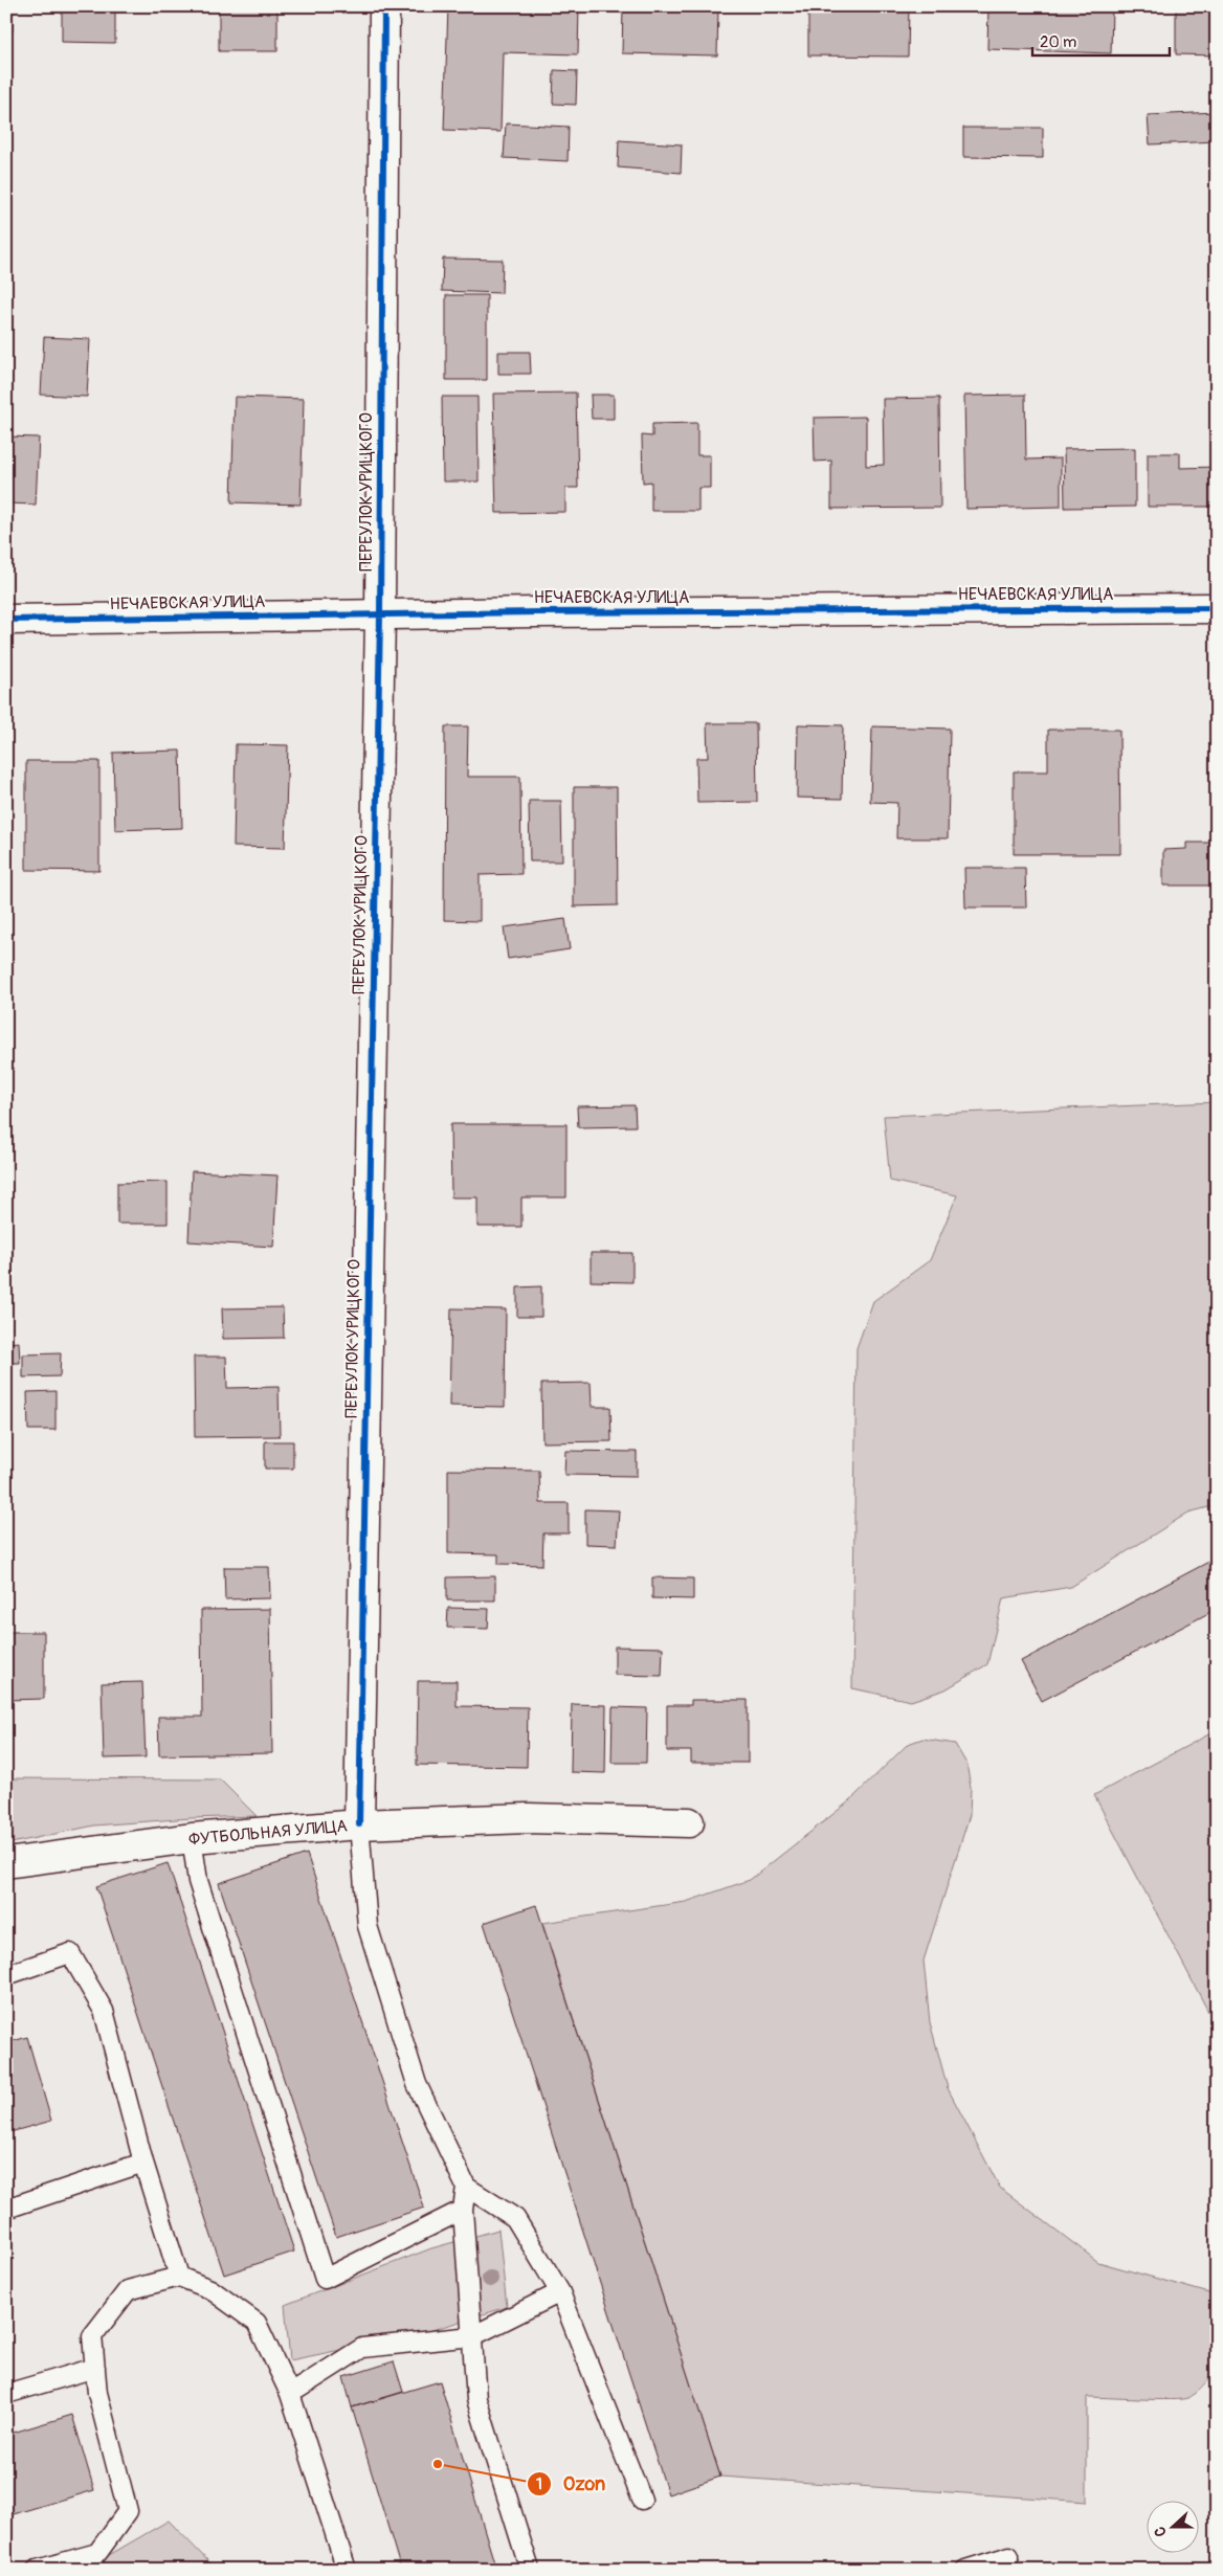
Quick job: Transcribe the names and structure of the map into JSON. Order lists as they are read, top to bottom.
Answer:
{
  "streets": {
    "street": ["ПЕРЕУЛОК УРИЦКОГО", "НЕЧАЕВСКАЯ УЛИЦА", "ФУТБОЛЬНАЯ УЛИЦА"]
  },
  "crossings": [
    ["ПЕРЕУЛОК УРИЦКОГО", "НЕЧАЕВСКАЯ УЛИЦА"],
    ["ПЕРЕУЛОК УРИЦКОГО", "ФУТБОЛЬНАЯ УЛИЦА"]
  ],
  "places": ["Ozon"],
  "scale_bar": "20 m",
  "north": "left"
}
